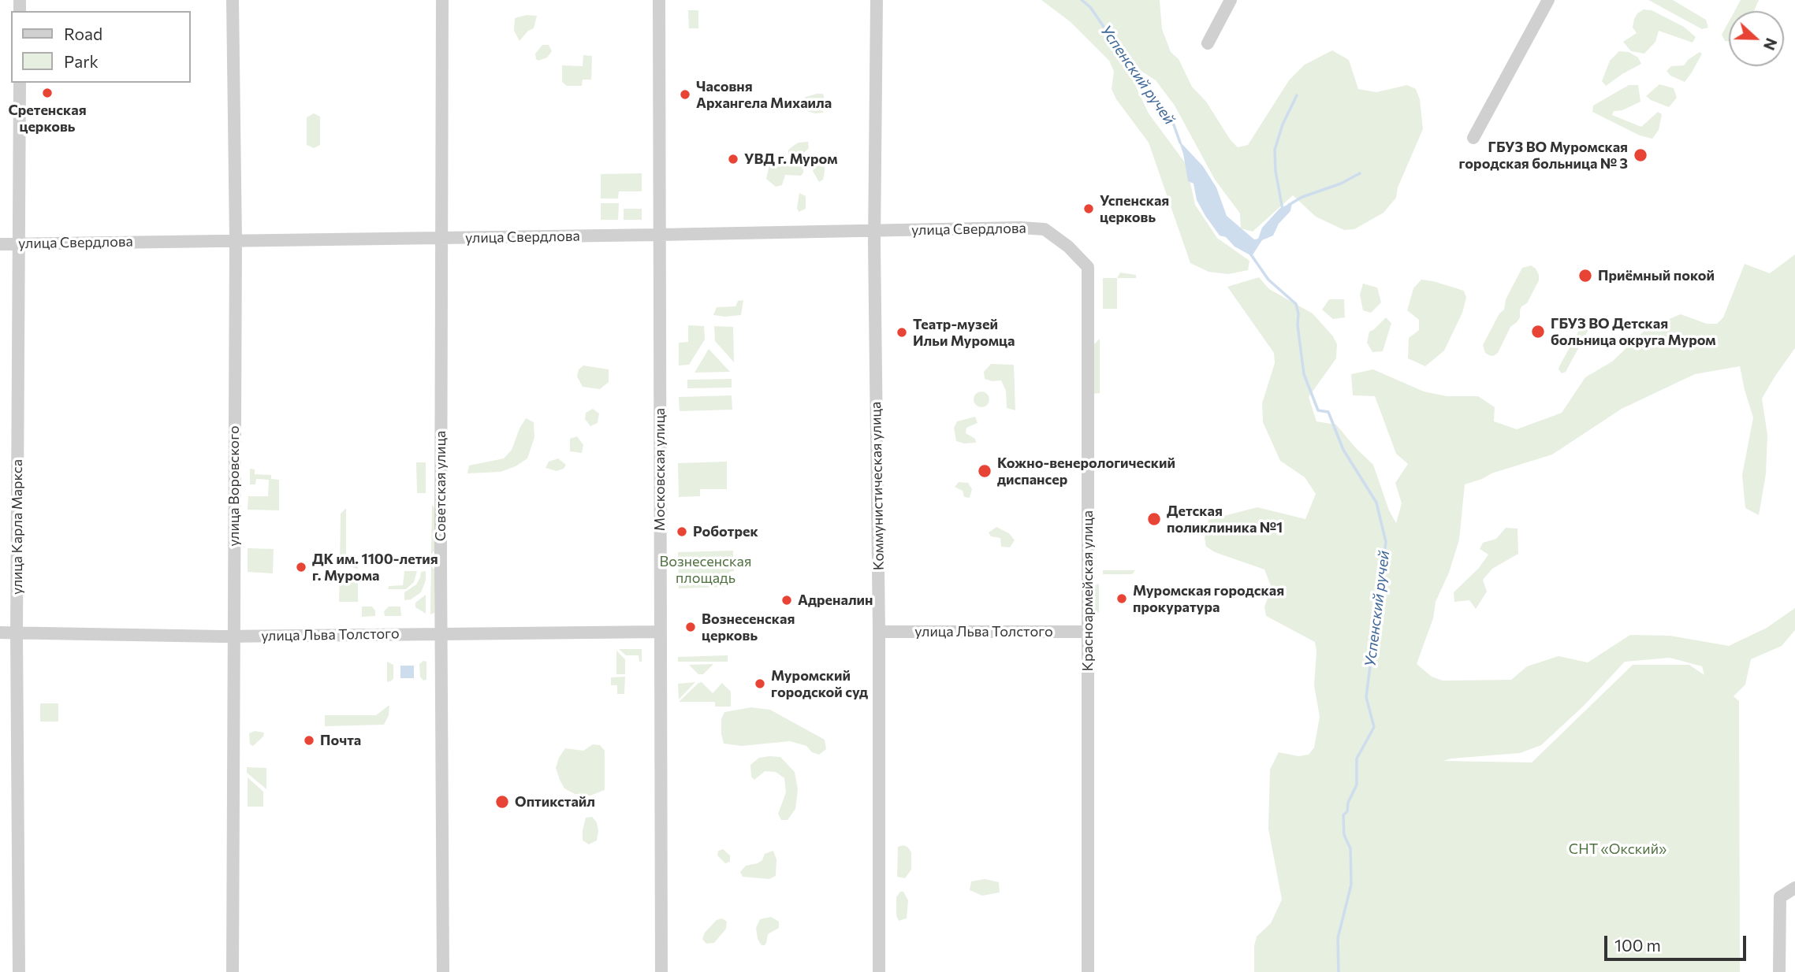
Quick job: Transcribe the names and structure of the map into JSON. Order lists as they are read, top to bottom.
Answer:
{
  "streets": {
    "street": [
      "улица Свердлова",
      "Московская улица",
      "улица Воровского",
      "Советская улица",
      "Коммунистическая улица",
      "улица Карла Маркса",
      "Красноармейская улица",
      "улица Льва Толстого"
    ]
  },
  "crossings": [
    ["улица Свердлова", "Московская улица"],
    ["улица Свердлова", "улица Воровского"],
    ["улица Свердлова", "Советская улица"],
    ["улица Свердлова", "Коммунистическая улица"],
    ["улица Свердлова", "улица Карла Маркса"],
    ["улица Свердлова", "Красноармейская улица"],
    ["Московская улица", "улица Льва Толстого"],
    ["улица Воровского", "улица Льва Толстого"],
    ["Советская улица", "улица Льва Толстого"],
    ["Коммунистическая улица", "улица Льва Толстого"],
    ["улица Карла Маркса", "улица Льва Толстого"],
    ["Красноармейская улица", "улица Льва Толстого"]
  ],
  "water": ["Успенский ручей"],
  "parks": ["Вознесенская площадь", "СНТ «Окский»"],
  "places": [
    "Сретенская церковь",
    "Часовня Архангела Михаила",
    "ГБУЗ ВО Муромская городская больница № 3",
    "УВД г. Муром",
    "Успенская церковь",
    "Приёмный покой",
    "ГБУЗ ВО Детская больница округа Муром",
    "Театр-музей Ильи Муромца",
    "Кожно-венерологический диспансер",
    "Детская поликлиника №1",
    "Роботрек",
    "ДК им. 1100-летия г. Мурома",
    "Муромская городская прокуратура",
    "Адреналин",
    "Вознесенская церковь",
    "Муромский городской суд",
    "Почта",
    "Оптикстайл"
  ],
  "legend": ["Road", "Park"],
  "scale_bar": "100 m",
  "north": "right"
}
